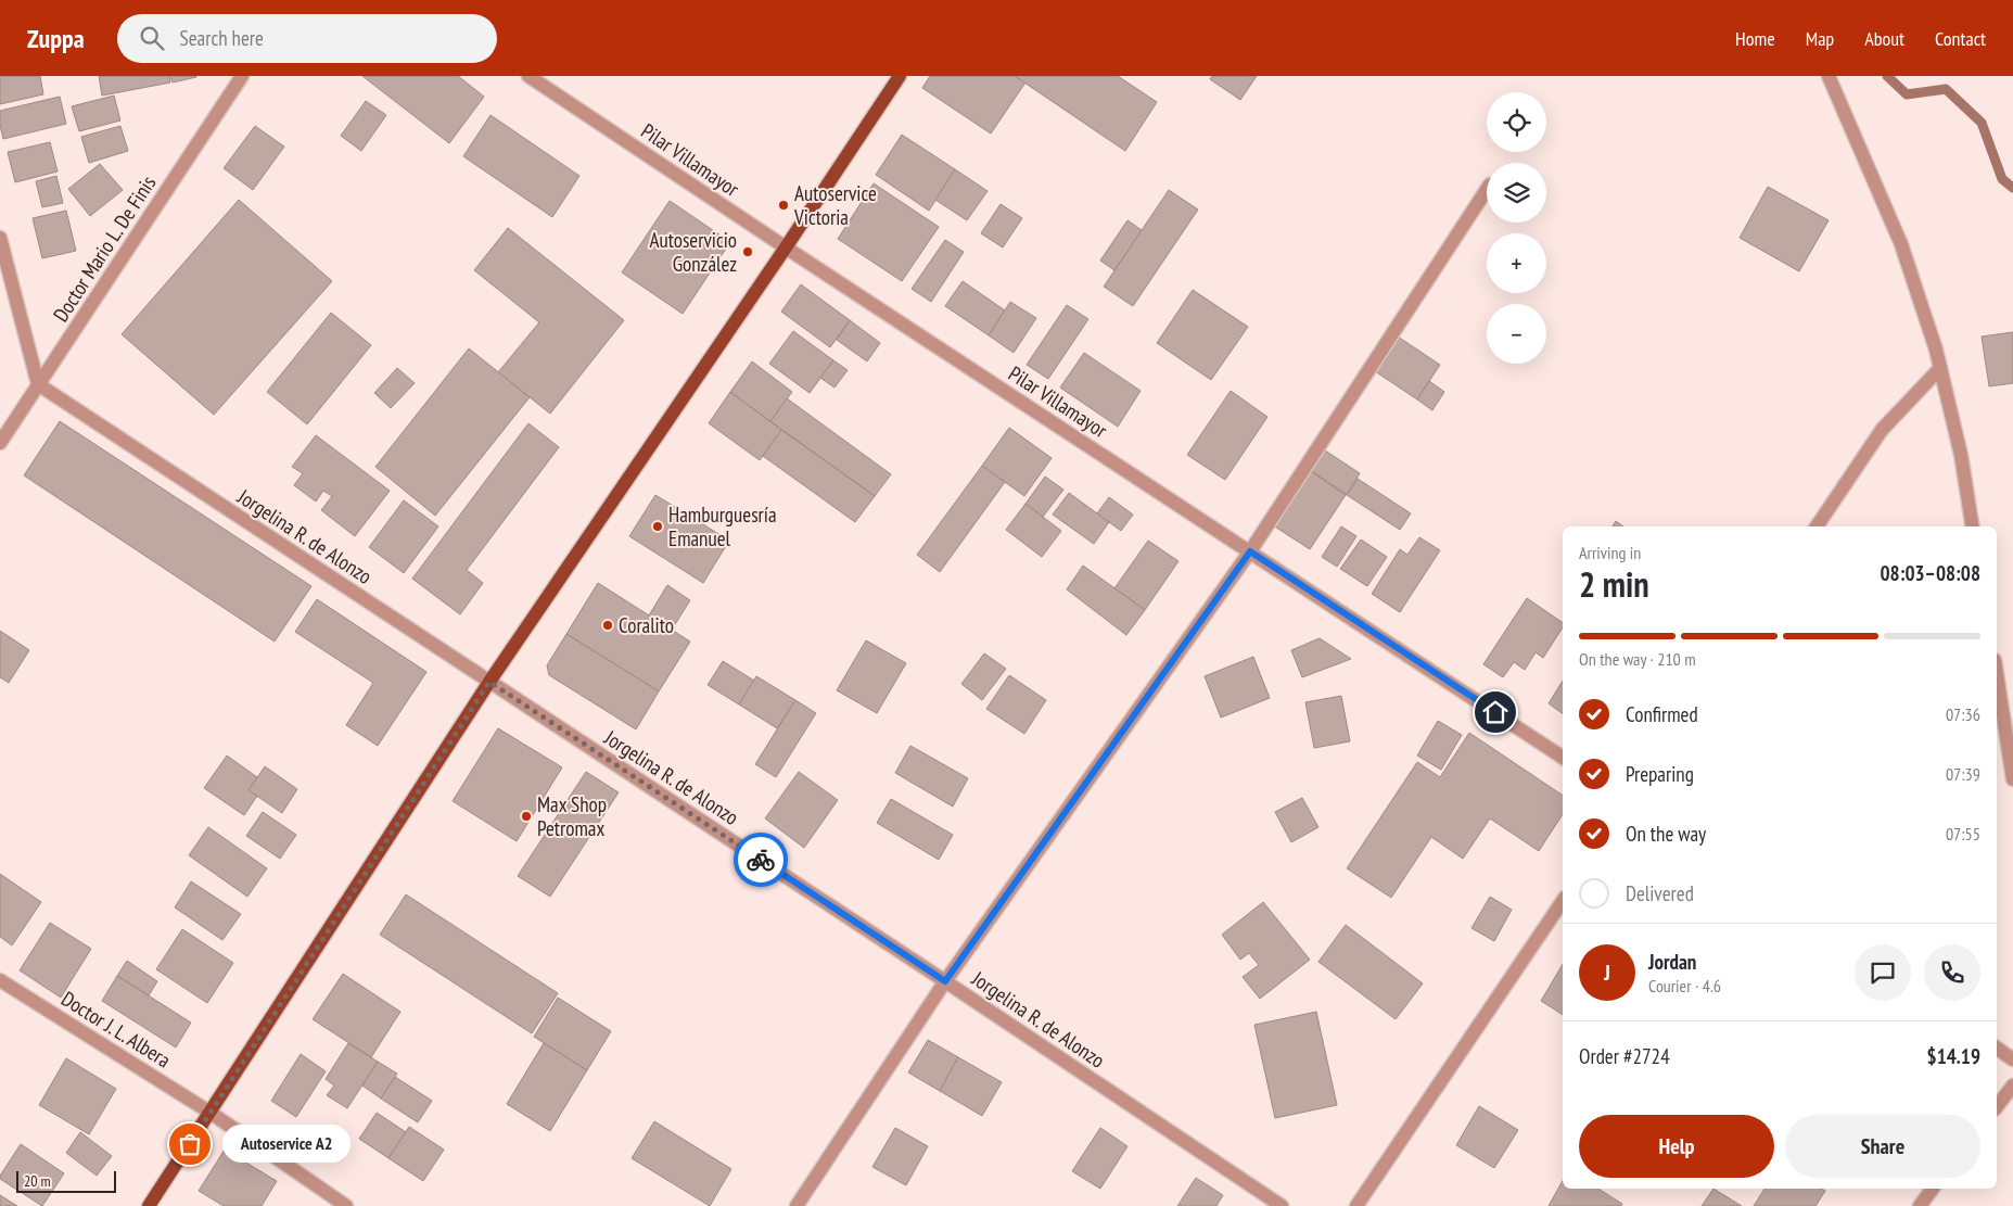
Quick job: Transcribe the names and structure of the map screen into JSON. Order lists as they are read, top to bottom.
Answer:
{
  "streets": {
    "street": [
      "Pilar Villamayor",
      "Doctor Mario L. De Finis",
      "Jorgelina R. de Alonzo",
      "Doctor J. L. Albera"
    ]
  },
  "crossings": [
    ["Doctor Mario L. De Finis", "Jorgelina R. de Alonzo"]
  ],
  "places": [
    "Autoservice Victoria",
    "Autoservicio González",
    "Hamburguesría Emanuel",
    "Coralito",
    "Max Shop Petromax",
    "Autoservice A2"
  ],
  "scale_bar": "20 m",
  "page": {
    "header": "Zuppa",
    "search": "Search here",
    "nav": [
      "Home",
      "Map",
      "About",
      "Contact"
    ],
    "map_buttons": ["+", "−"],
    "heading": ["2 min", "Arriving in", "08:03–08:08"],
    "panel": [
      "Jordan",
      "Courier · 4.6",
      "Order #2724",
      "$14.19"
    ],
    "bar": "On the way · 210 m",
    "list": [
      ["Confirmed", "07:36"],
      ["Preparing", "07:39"],
      ["On the way", "07:55"],
      "Delivered"
    ],
    "round": "J",
    "buttons": ["Help", "Share"],
    "bubble": "Autoservice A2",
    "scale": "20 m"
  }
}
